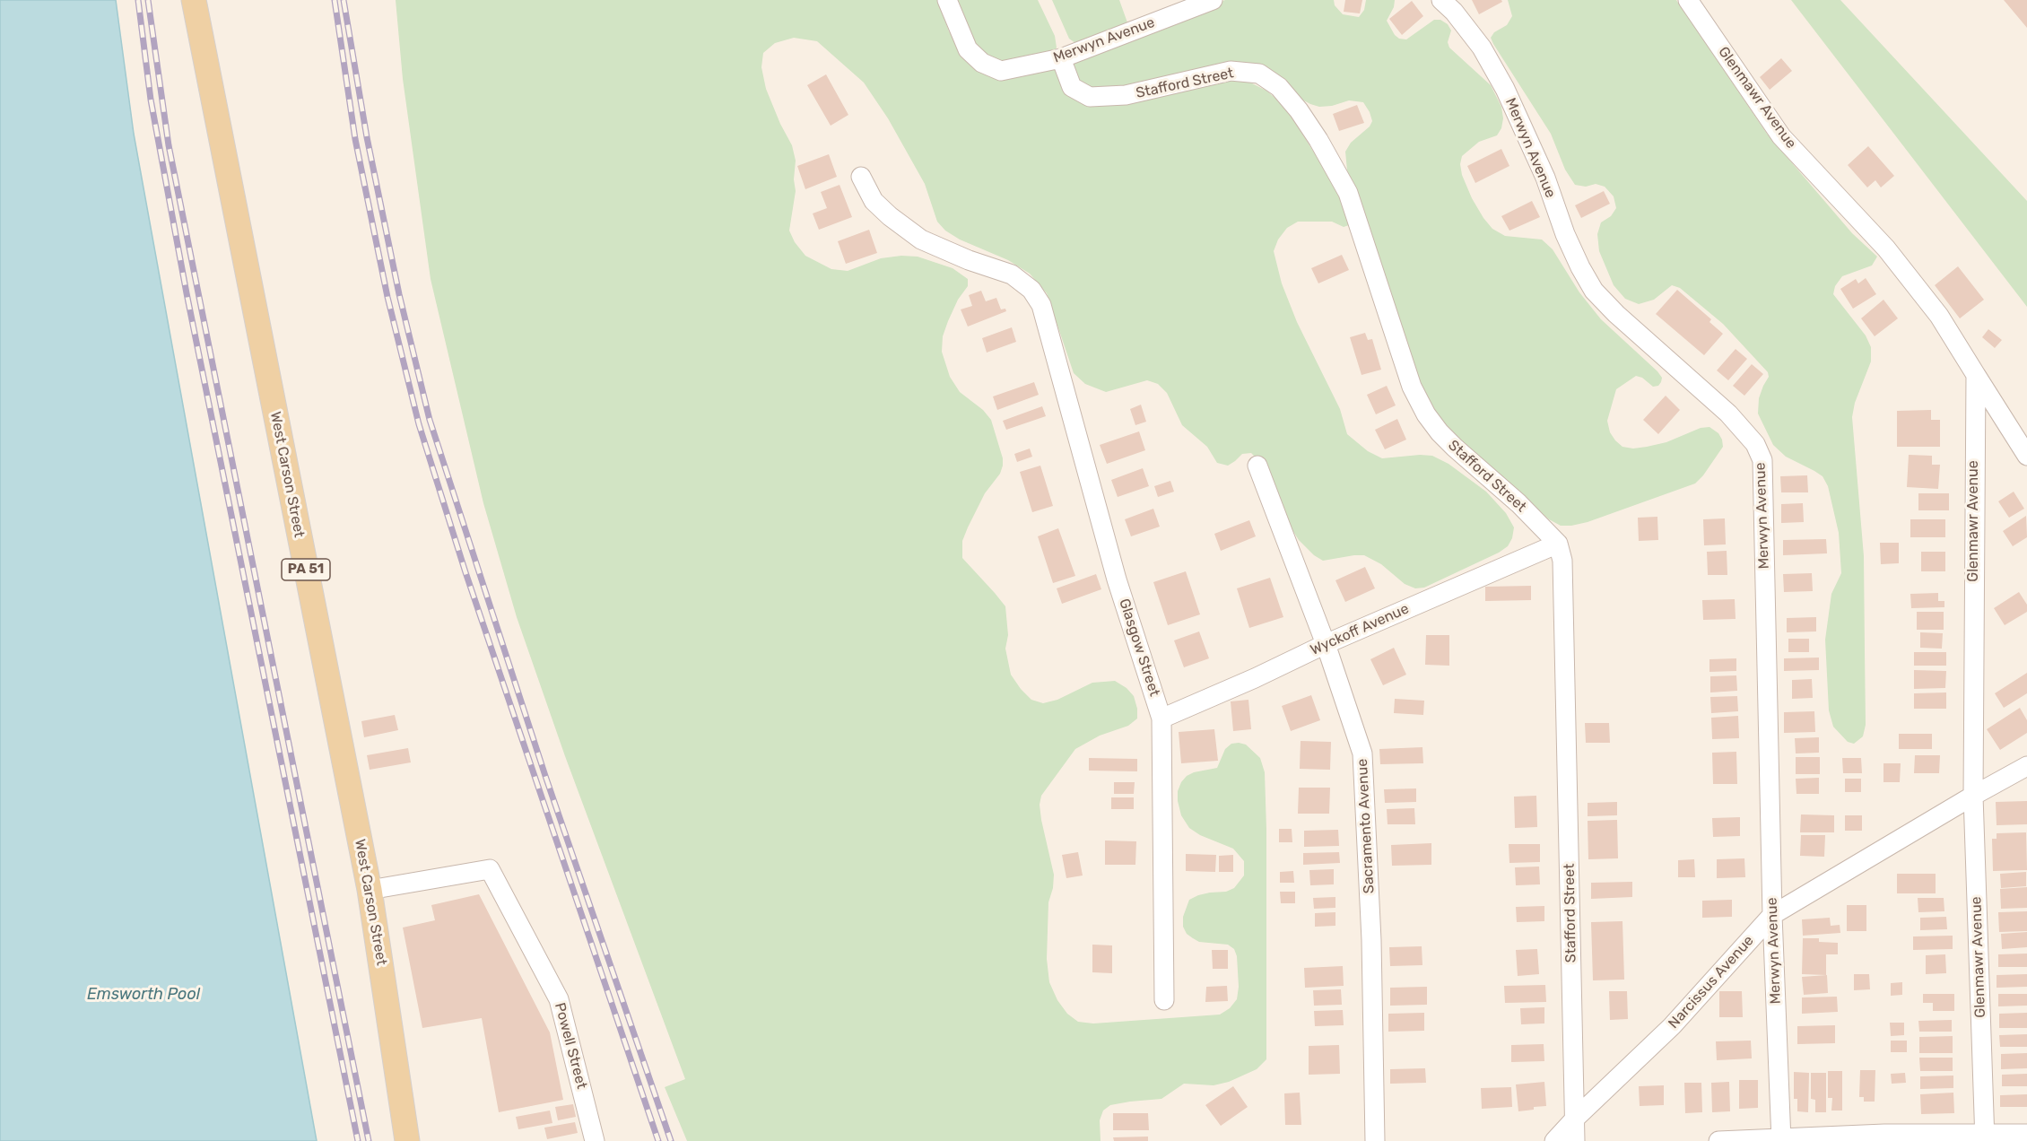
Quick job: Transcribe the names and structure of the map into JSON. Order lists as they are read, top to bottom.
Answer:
{
  "streets": {
    "main road": ["West Carson Street", "PA 51"],
    "street": [
      "Merwyn Avenue",
      "Stafford Street",
      "Glenmawr Avenue",
      "Wyckoff Avenue",
      "Glasgow Street",
      "Sacramento Avenue",
      "Narcissus Avenue",
      "Powell Street"
    ]
  },
  "crossings": [
    ["Merwyn Avenue", "Stafford Street"],
    ["Merwyn Avenue", "Narcissus Avenue"],
    ["Stafford Street", "Wyckoff Avenue"],
    ["Stafford Street", "Narcissus Avenue"],
    ["Glenmawr Avenue", "Narcissus Avenue"],
    ["West Carson Street", "Powell Street"],
    ["Wyckoff Avenue", "Glasgow Street"],
    ["Wyckoff Avenue", "Sacramento Avenue"]
  ],
  "water": ["Emsworth Pool"]
}
